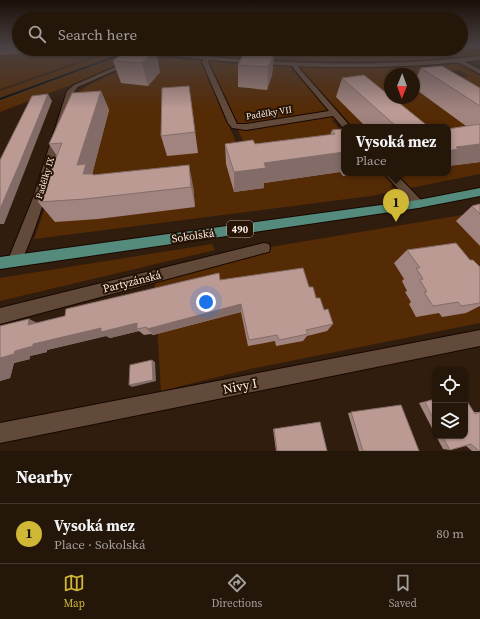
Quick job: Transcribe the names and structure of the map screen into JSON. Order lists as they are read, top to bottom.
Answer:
{
  "streets": {
    "main road": ["490", "Sokolská"],
    "street": [
      "Padělky VII",
      "Padělky IX",
      "Partyzánská",
      "Nivy I"
    ]
  },
  "crossings": [
    ["Padělky IX", "Sokolská"]
  ],
  "north": "bottom",
  "page": {
    "search": "Search here",
    "popup": ["Vysoká mez", "Place"],
    "pins": "1",
    "heading": "Nearby",
    "list": [
      {
        "mark": "1",
        "name": "Vysoká mez",
        "note": "Place · Sokolská",
        "value": "80 m"
      }
    ],
    "nav": ["Map", "Directions", "Saved"]
  }
}
